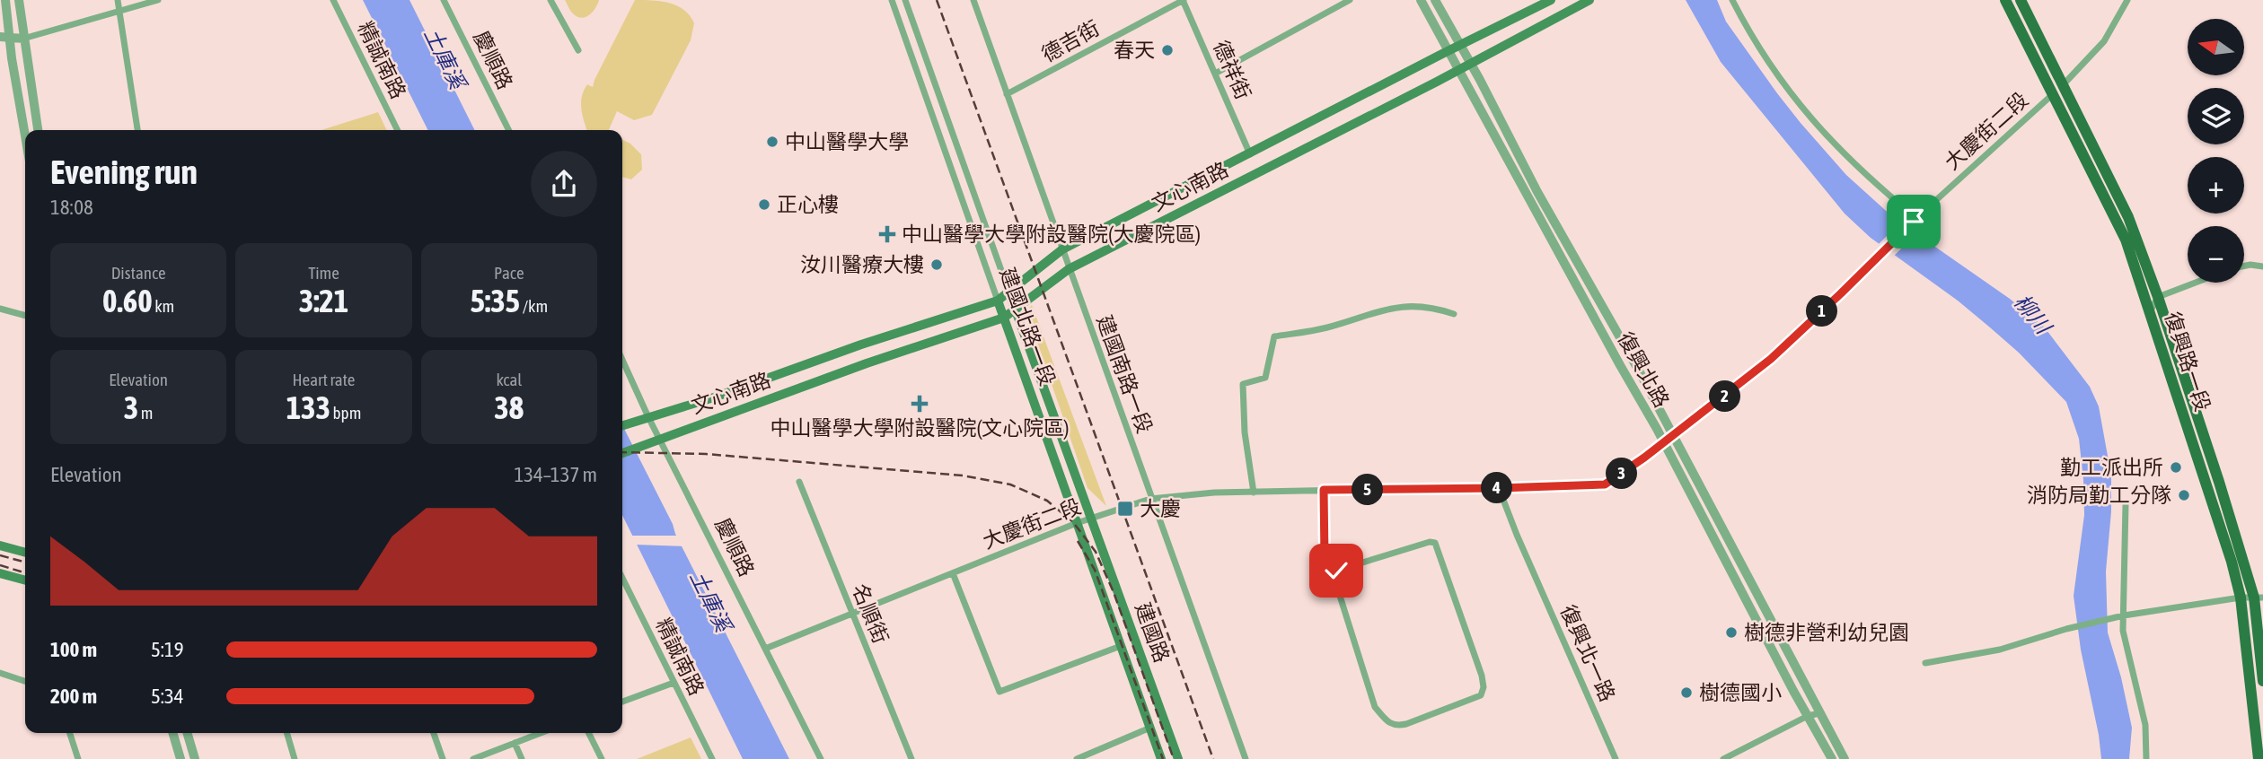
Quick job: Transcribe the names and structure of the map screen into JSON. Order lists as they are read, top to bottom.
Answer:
{
  "streets": {
    "main road": [
      "文心南路",
      "建國北路一段",
      "復興路一段",
      "建國路"
    ],
    "street": [
      "德吉街",
      "精誠南路",
      "慶順路",
      "德祥街",
      "大慶街二段",
      "復興北路",
      "建國南路一段",
      "名順街",
      "復興北一路"
    ]
  },
  "crossings": [
    ["德吉街", "德祥街"],
    ["德吉街", "建國南路一段"],
    ["慶順路", "大慶街二段"],
    ["慶順路", "文心南路"],
    ["德祥街", "文心南路"],
    ["大慶街二段", "建國北路一段"],
    ["大慶街二段", "復興路一段"],
    ["大慶街二段", "復興北路"],
    ["大慶街二段", "建國南路一段"],
    ["大慶街二段", "名順街"],
    ["大慶街二段", "建國路"],
    ["大慶街二段", "復興北一路"],
    ["文心南路", "建國北路一段"],
    ["文心南路", "復興北路"],
    ["文心南路", "建國南路一段"],
    ["建國北路一段", "建國路"]
  ],
  "water": ["土庫溪", "柳川"],
  "places": {
    "other": [
      "春天",
      "中山醫學大學",
      "正心樓",
      "汝川醫療大樓",
      "勤工派出所",
      "消防局勤工分隊",
      "樹德非營利幼兒園",
      "樹德國小"
    ],
    "health": ["中山醫學大學附設醫院(大慶院區)", "中山醫學大學附設醫院(文心院區)"],
    "transit": ["大慶"]
  },
  "north": "left",
  "page": {
    "map_buttons": ["+", "−"],
    "heading": ["Evening run", "18:08"],
    "stats": [
      ["Distance", "0.60 km"],
      ["Time", "3:21"],
      ["Pace", "5:35 /km"],
      ["Elevation", "3 m"],
      ["Heart rate", "133 bpm"],
      ["kcal", "38"]
    ],
    "pins": [
      "1",
      "2",
      "3",
      "4",
      "5"
    ],
    "chart": ["Elevation", "134–137 m"],
    "list": [
      {
        "name": "100 m",
        "note": "5:19"
      },
      {
        "name": "200 m",
        "note": "5:34"
      }
    ]
  }
}
